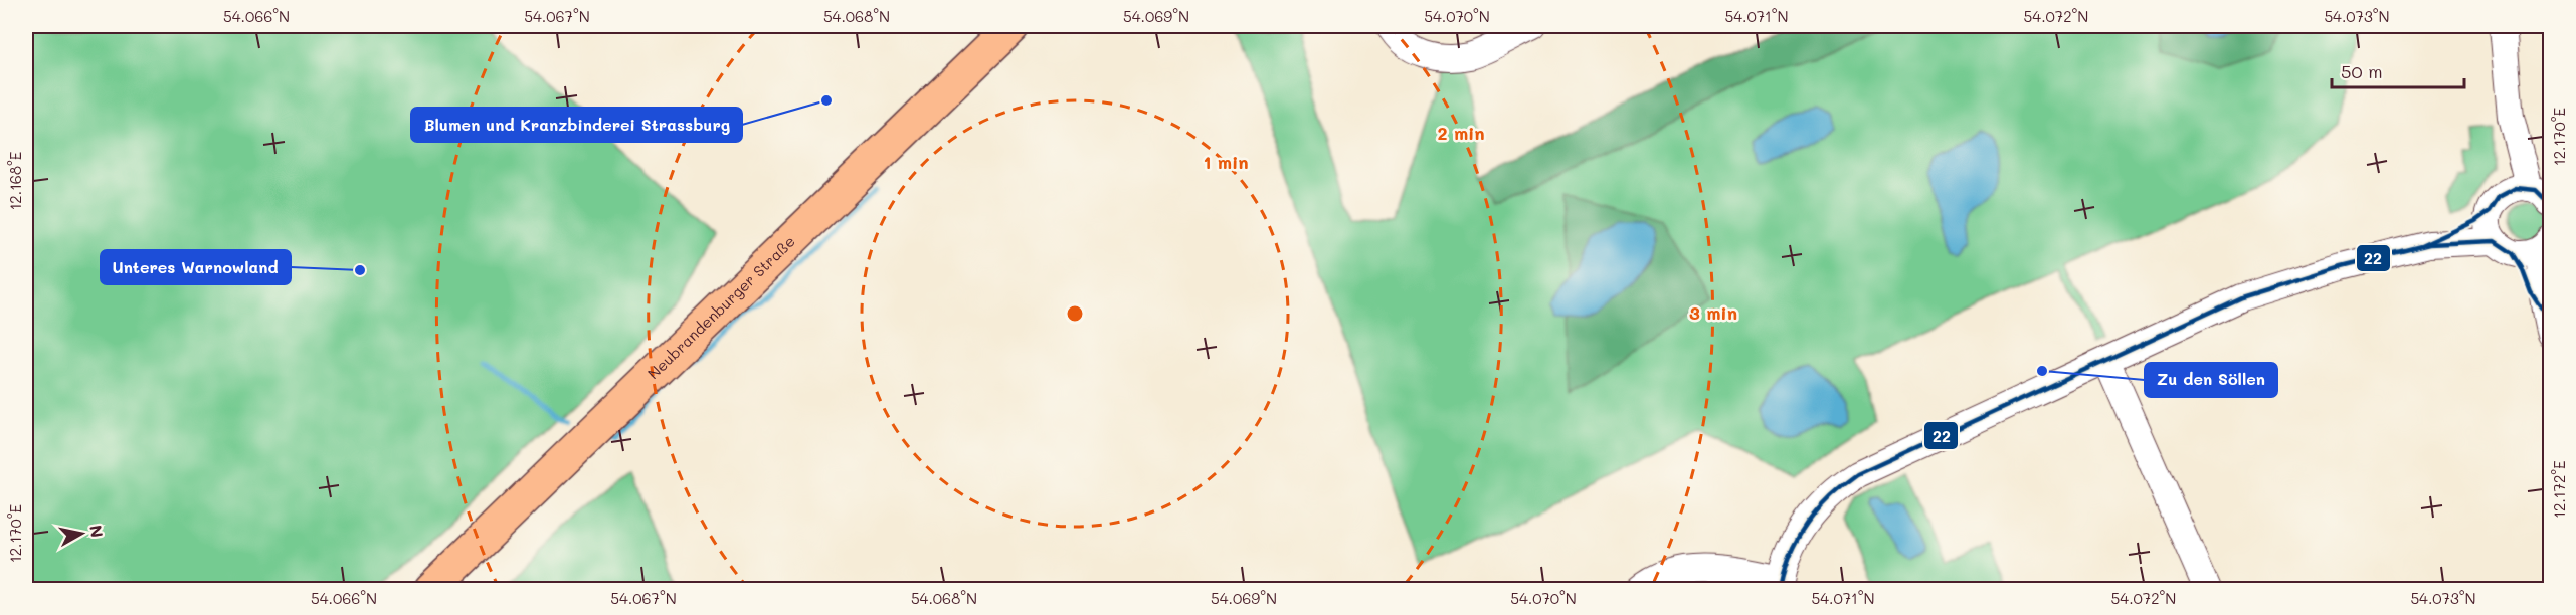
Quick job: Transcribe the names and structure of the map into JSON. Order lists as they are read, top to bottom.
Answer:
{
  "streets": {
    "main road": ["Neubrandenburger Straße"]
  },
  "places": ["Blumen und Kranzbinderei Strassburg", "Unteres Warnowland", "Zu den Söllen"],
  "lines": ["transit line 22"],
  "scale_bar": "50 m",
  "north": "right",
  "coordinates": [
    "54.066°N",
    "54.067°N",
    "54.068°N",
    "54.069°N",
    "54.070°N",
    "54.071°N",
    "54.072°N",
    "54.073°N",
    "12.170°E",
    "12.168°E",
    "12.172°E"
  ],
  "rings": ["2 min", "1 min", "3 min"]
}
